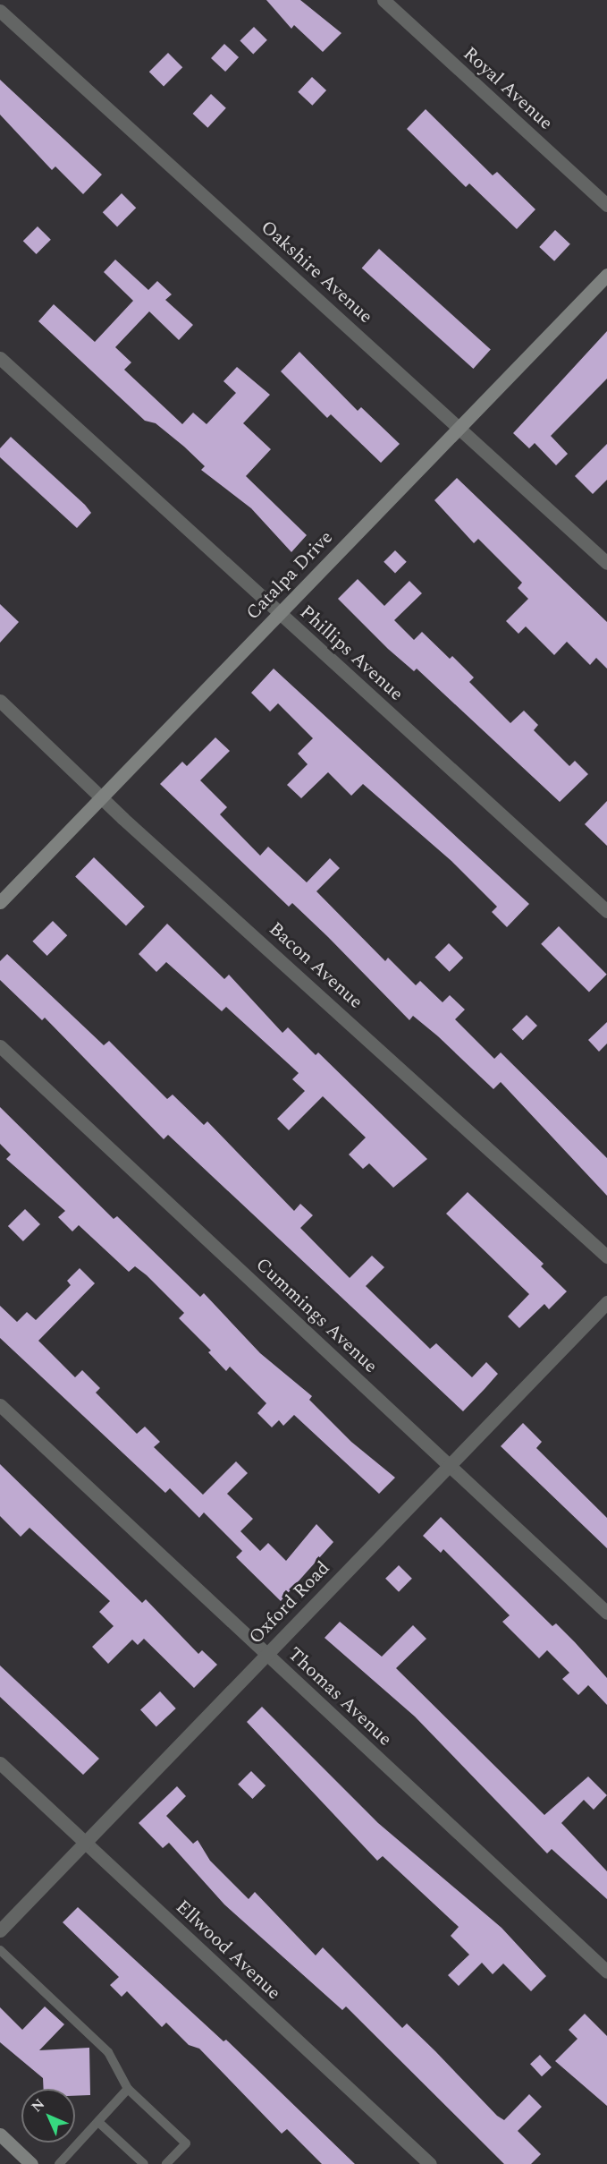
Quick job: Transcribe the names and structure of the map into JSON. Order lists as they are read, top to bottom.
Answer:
{
  "streets": {
    "street": [
      "Royal Avenue",
      "Oakshire Avenue",
      "Catalpa Drive",
      "Phillips Avenue",
      "Bacon Avenue",
      "Cummings Avenue",
      "Oxford Road",
      "Thomas Avenue",
      "Ellwood Avenue"
    ]
  },
  "crossings": [
    ["Oakshire Avenue", "Catalpa Drive"],
    ["Catalpa Drive", "Phillips Avenue"],
    ["Catalpa Drive", "Bacon Avenue"],
    ["Cummings Avenue", "Oxford Road"],
    ["Oxford Road", "Thomas Avenue"],
    ["Oxford Road", "Ellwood Avenue"]
  ],
  "north": "top left"
}
